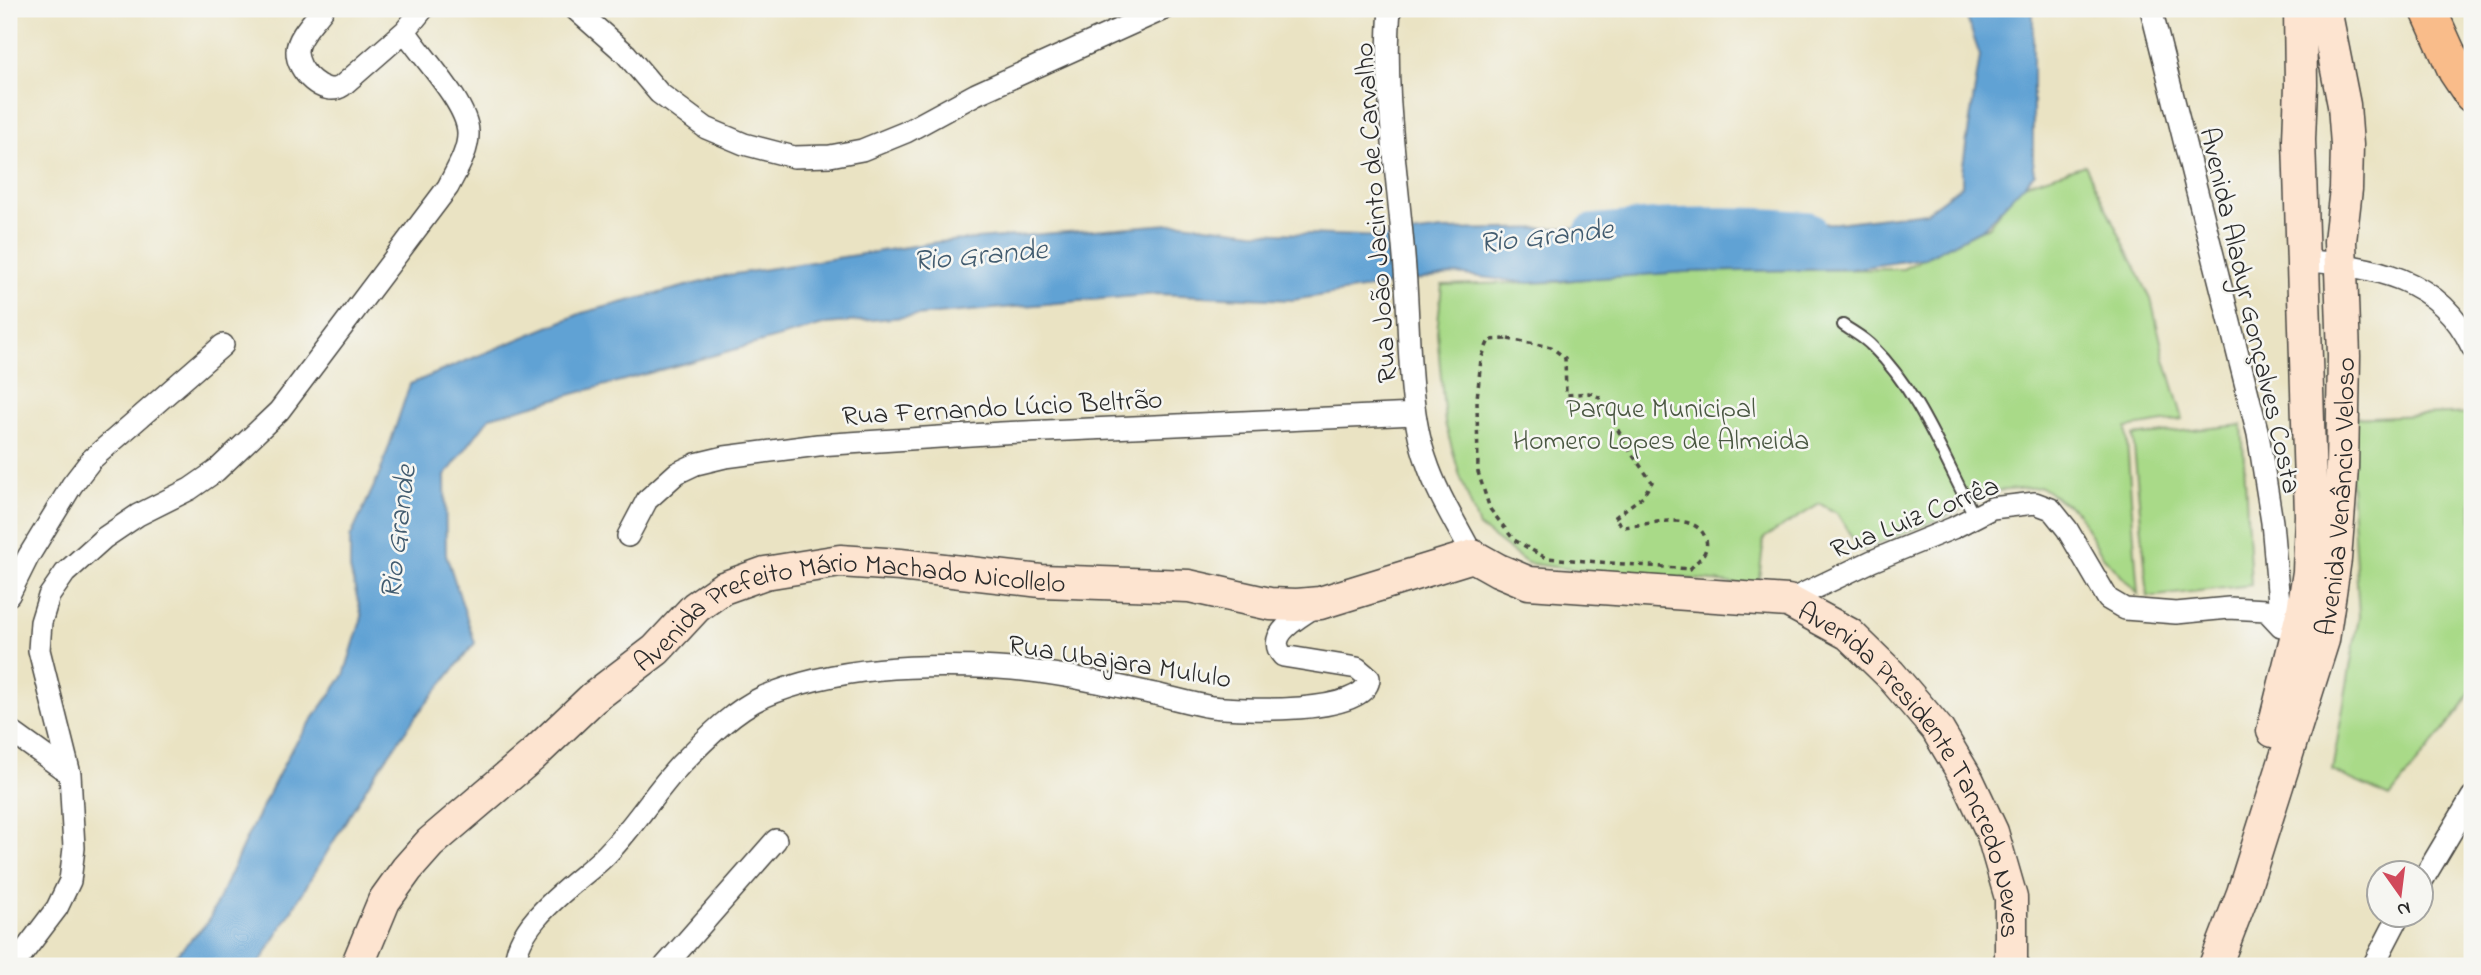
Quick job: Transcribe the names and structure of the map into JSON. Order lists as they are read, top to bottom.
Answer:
{
  "streets": {
    "street": [
      "Rua João Jacinto de Carvalho",
      "Avenida Aladyr Gonçalves Costa",
      "Rua Fernando Lúcio Beltrão",
      "Avenida Venâncio Veloso",
      "Rua Luiz Corrêa",
      "Avenida Prefeito Mário Machado Nicollelo",
      "Rua Ubajara Mululo",
      "Avenida Presidente Tancredo Neves"
    ]
  },
  "crossings": [
    ["Rua João Jacinto de Carvalho", "Rua Fernando Lúcio Beltrão"],
    ["Avenida Aladyr Gonçalves Costa", "Avenida Venâncio Veloso"],
    ["Avenida Aladyr Gonçalves Costa", "Rua Luiz Corrêa"],
    ["Avenida Venâncio Veloso", "Rua Luiz Corrêa"],
    ["Rua Luiz Corrêa", "Avenida Presidente Tancredo Neves"],
    ["Avenida Prefeito Mário Machado Nicollelo", "Rua Ubajara Mululo"],
    ["Avenida Prefeito Mário Machado Nicollelo", "Avenida Presidente Tancredo Neves"]
  ],
  "water": ["Rio Grande"],
  "parks": ["Parque Municipal Homero Lopes de Almeida"],
  "north": "bottom"
}
